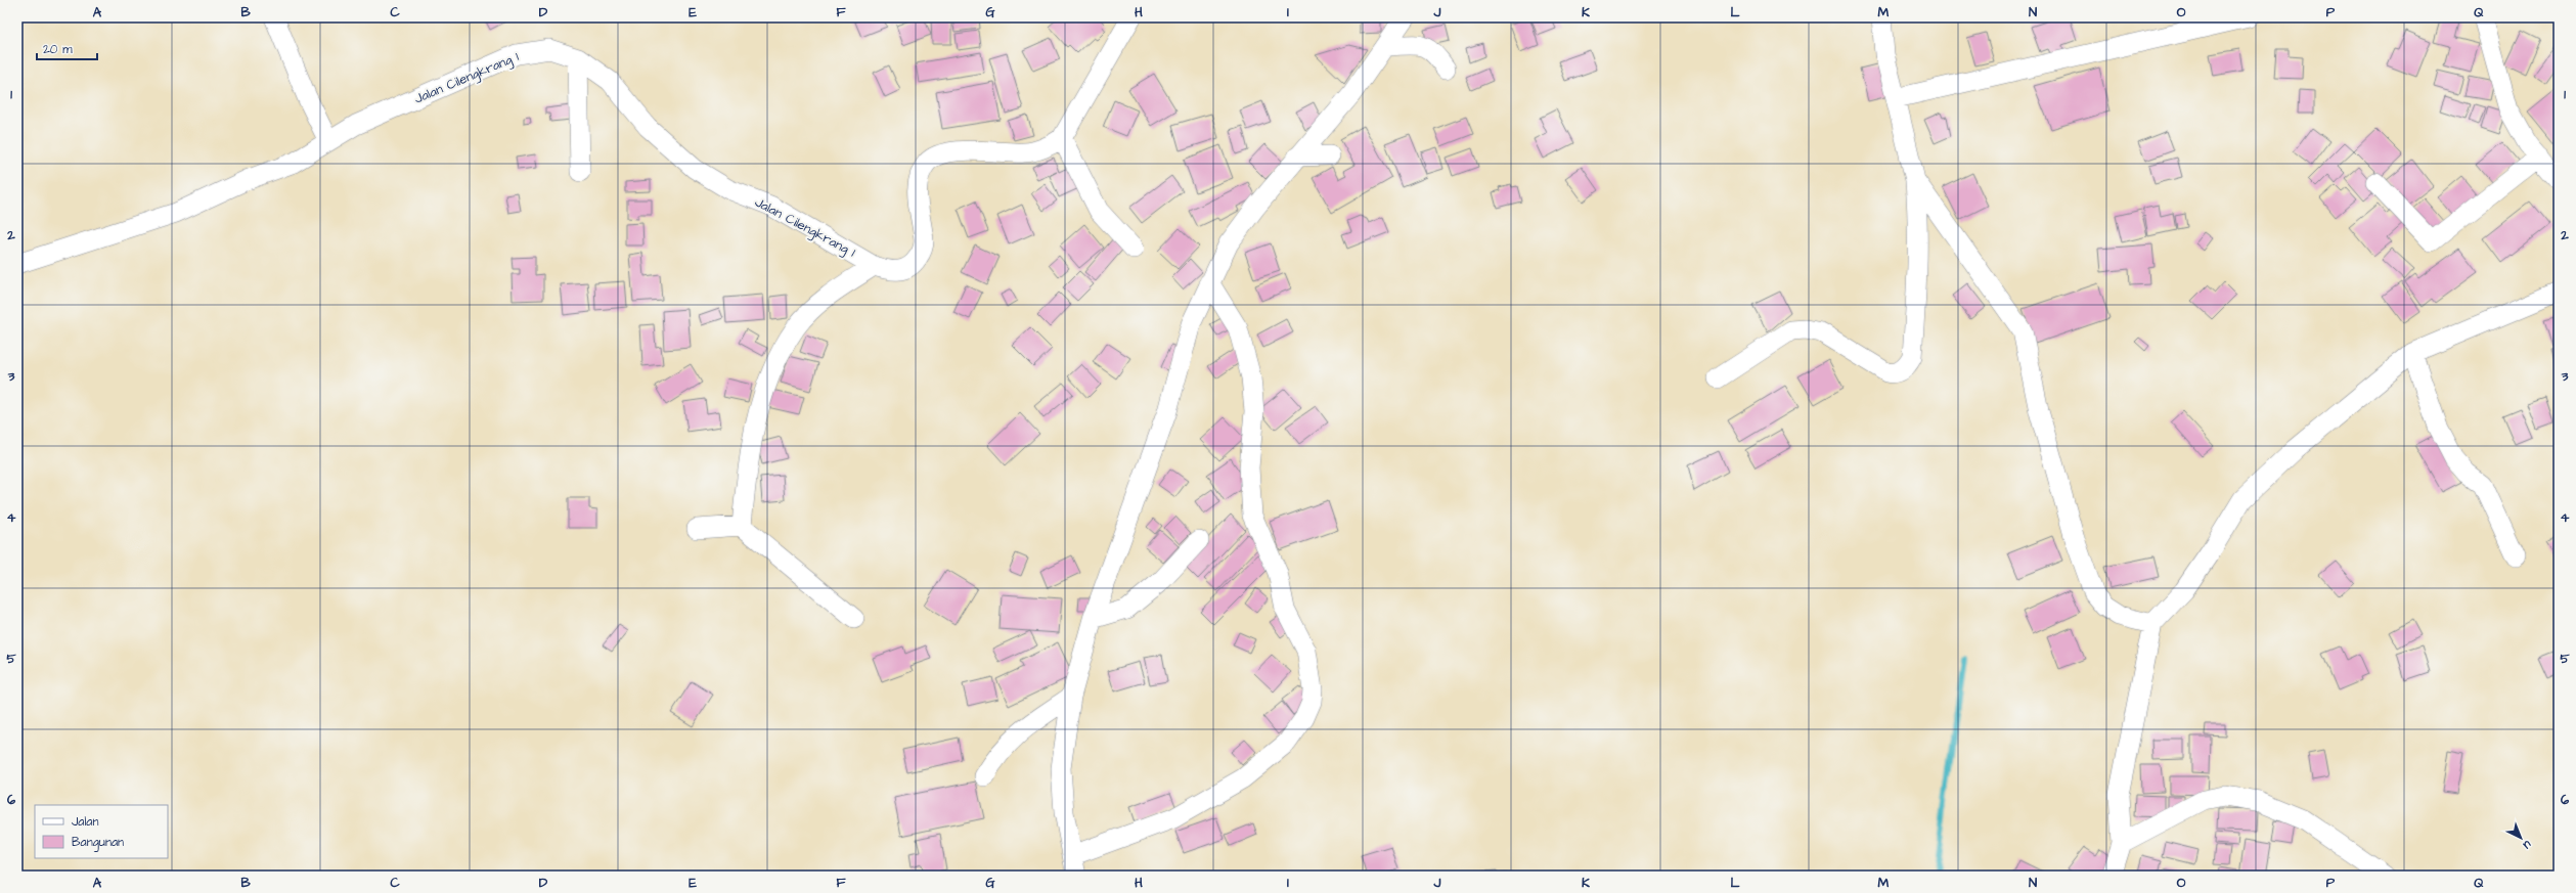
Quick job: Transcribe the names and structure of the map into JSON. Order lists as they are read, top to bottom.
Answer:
{
  "streets": {
    "street": ["Jalan Cilengkrang 1"]
  },
  "legend": ["Jalan", "Bangunan"],
  "scale_bar": "20 m",
  "north": "bottom right",
  "grid": {
    "columns": [
      "A",
      "B",
      "C",
      "D",
      "E",
      "F",
      "G",
      "H",
      "I",
      "J",
      "K",
      "L",
      "M",
      "N",
      "O",
      "P",
      "Q"
    ],
    "rows": [
      "1",
      "2",
      "3",
      "4",
      "5",
      "6"
    ]
  }
}
